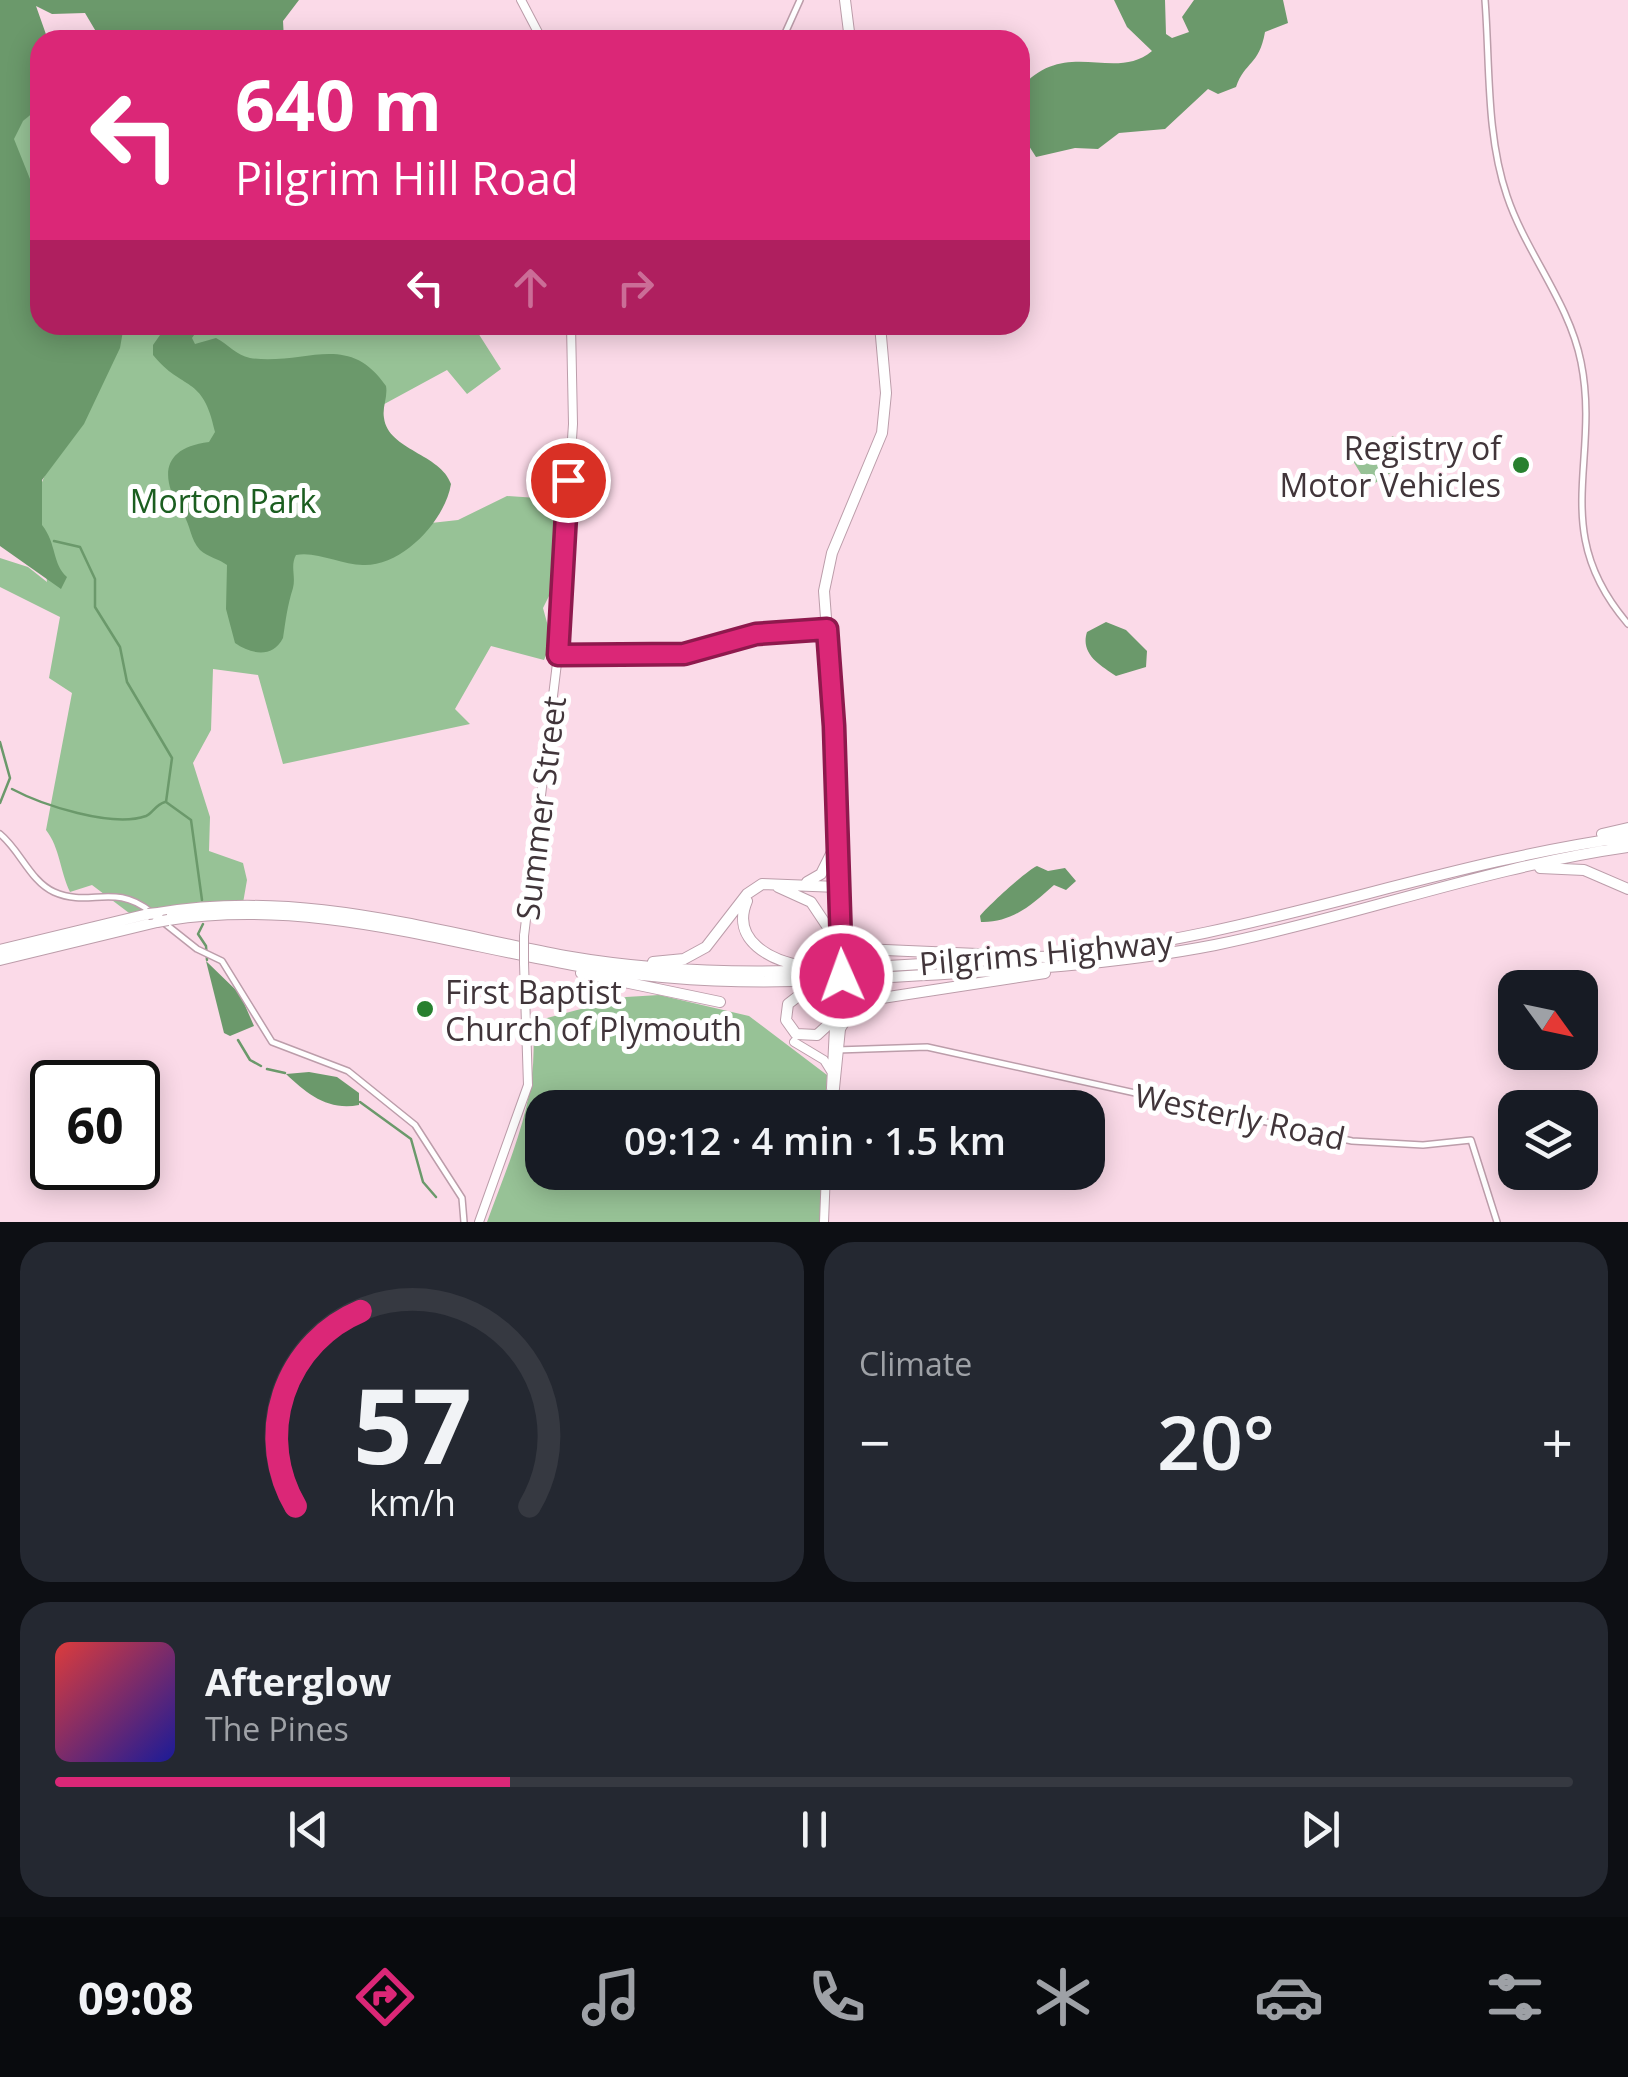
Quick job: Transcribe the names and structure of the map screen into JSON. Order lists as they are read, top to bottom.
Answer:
{
  "streets": {
    "highway": ["Pilgrims Highway"],
    "main road": ["Summer Street"],
    "street": ["Westerly Road"]
  },
  "parks": ["Morton Park"],
  "places": ["Registry of Motor Vehicles", "First Baptist Church of Plymouth"],
  "north": "bottom right",
  "page": {
    "turn": ["640 m", "Pilgrim Hill Road"],
    "limit": "60",
    "trip": "09:12 · 4 min · 1.5 km",
    "tile": "Climate",
    "heat": ["−", "20°", "+"],
    "song": ["Afterglow", "The Pines"],
    "tabs": "09:08",
    "gauge": ["57", "km/h"]
  }
}
